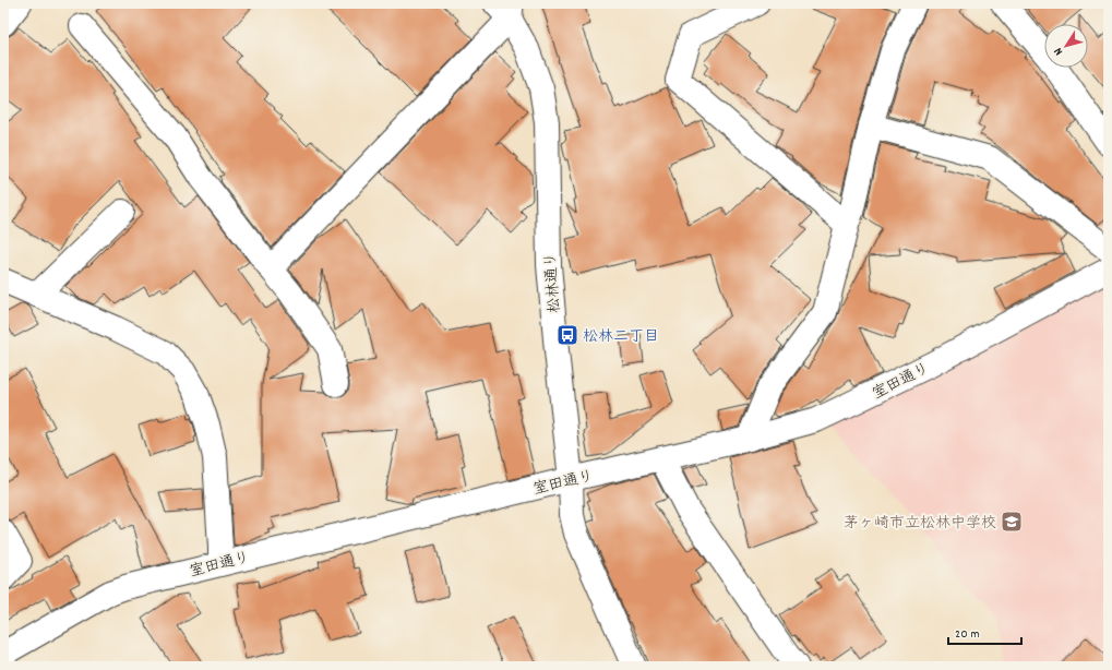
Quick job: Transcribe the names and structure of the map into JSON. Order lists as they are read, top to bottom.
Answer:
{
  "streets": {
    "street": ["松林通り", "室田通り"]
  },
  "crossings": [
    ["松林通り", "室田通り"]
  ],
  "places": {
    "bus stop": ["松林二丁目"],
    "school or university": ["茅ヶ崎市立松林中学校"]
  },
  "scale_bar": "20 m",
  "north": "bottom left"
}
